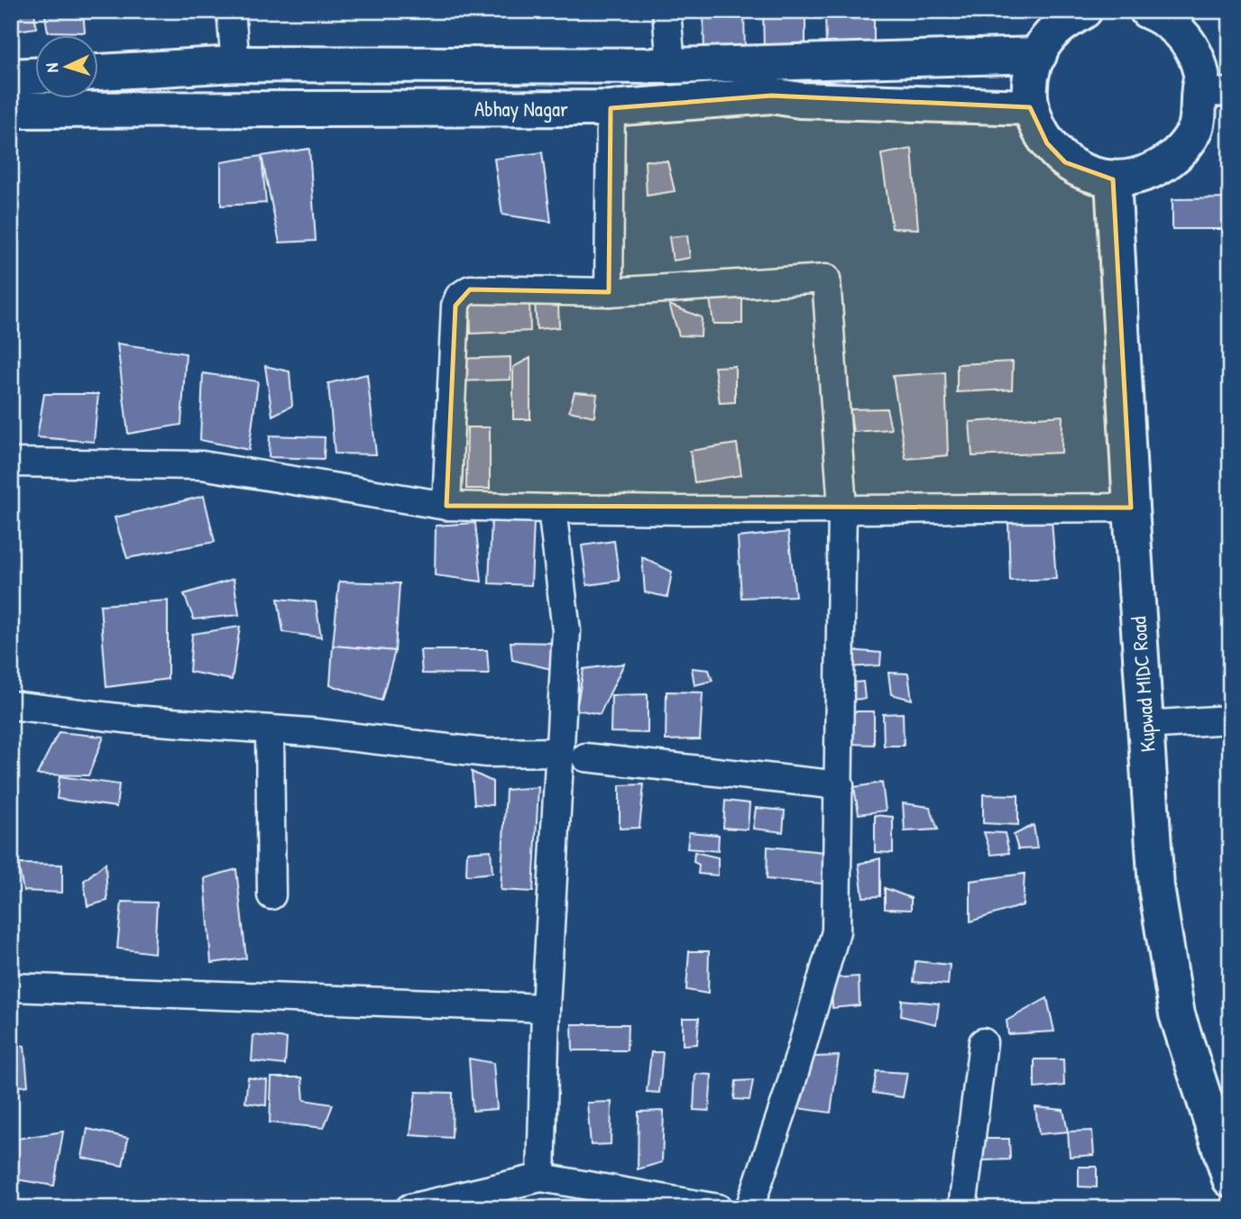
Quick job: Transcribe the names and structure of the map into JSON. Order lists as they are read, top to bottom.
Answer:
{
  "streets": {
    "main road": ["Abhay Nagar", "Kupwad MIDC Road"]
  },
  "north": "left"
}
